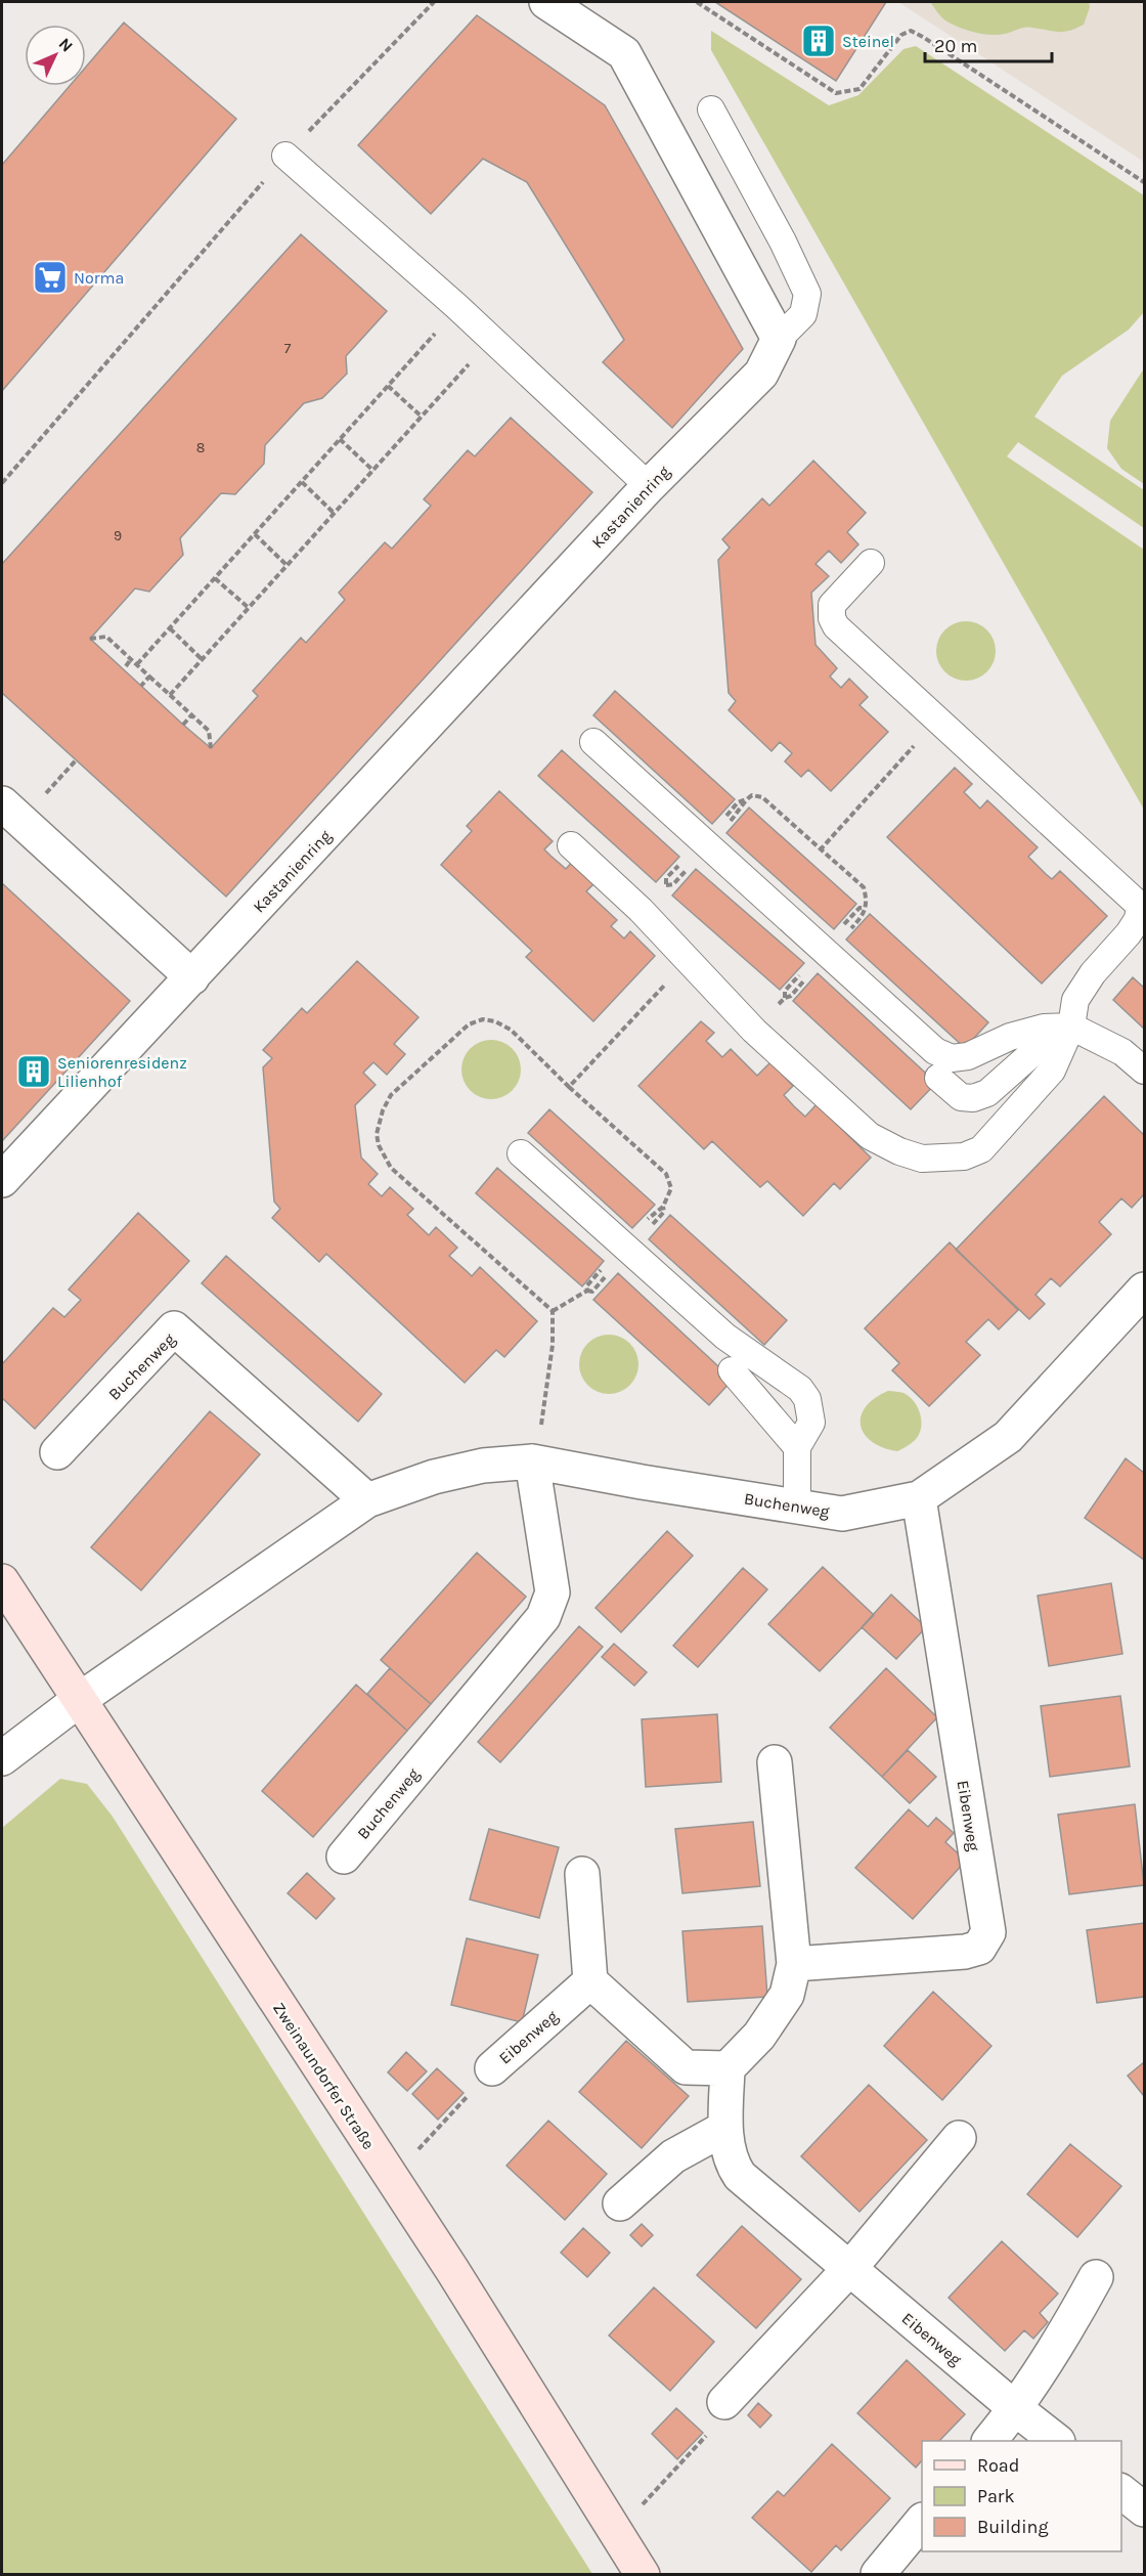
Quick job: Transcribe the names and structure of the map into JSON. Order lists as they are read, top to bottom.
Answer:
{
  "streets": {
    "street": [
      "Kastanienring",
      "Buchenweg",
      "Eibenweg",
      "Zweinaundorfer Straße"
    ]
  },
  "crossings": [
    ["Buchenweg", "Eibenweg"],
    ["Buchenweg", "Zweinaundorfer Straße"]
  ],
  "places": {
    "building": ["Steinel", "Seniorenresidenz Lilienhof"],
    "supermarket": ["Norma"]
  },
  "house_numbers": ["7", "8", "9"],
  "legend": ["Road", "Park", "Building"],
  "scale_bar": "20 m",
  "north": "top right"
}
